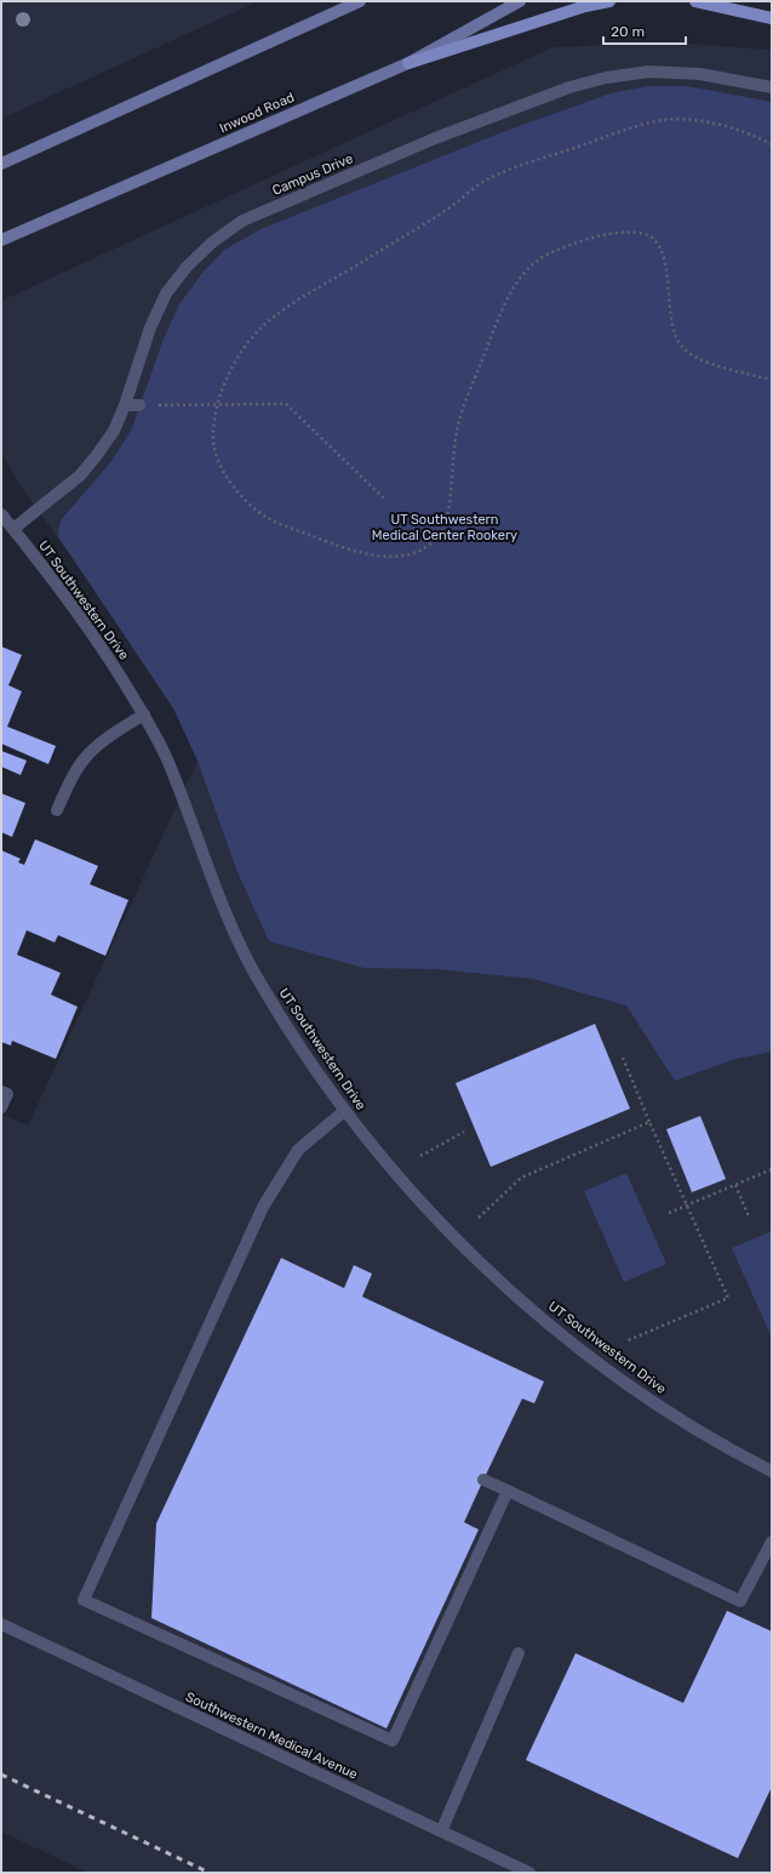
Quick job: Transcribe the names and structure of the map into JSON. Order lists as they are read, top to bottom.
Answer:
{
  "streets": {
    "main road": ["Inwood Road"],
    "street": ["Campus Drive", "UT Southwestern Drive", "Southwestern Medical Avenue"]
  },
  "crossings": [
    ["Campus Drive", "UT Southwestern Drive"]
  ],
  "parks": ["UT Southwestern Medical Center Rookery"],
  "scale_bar": "20 m"
}
